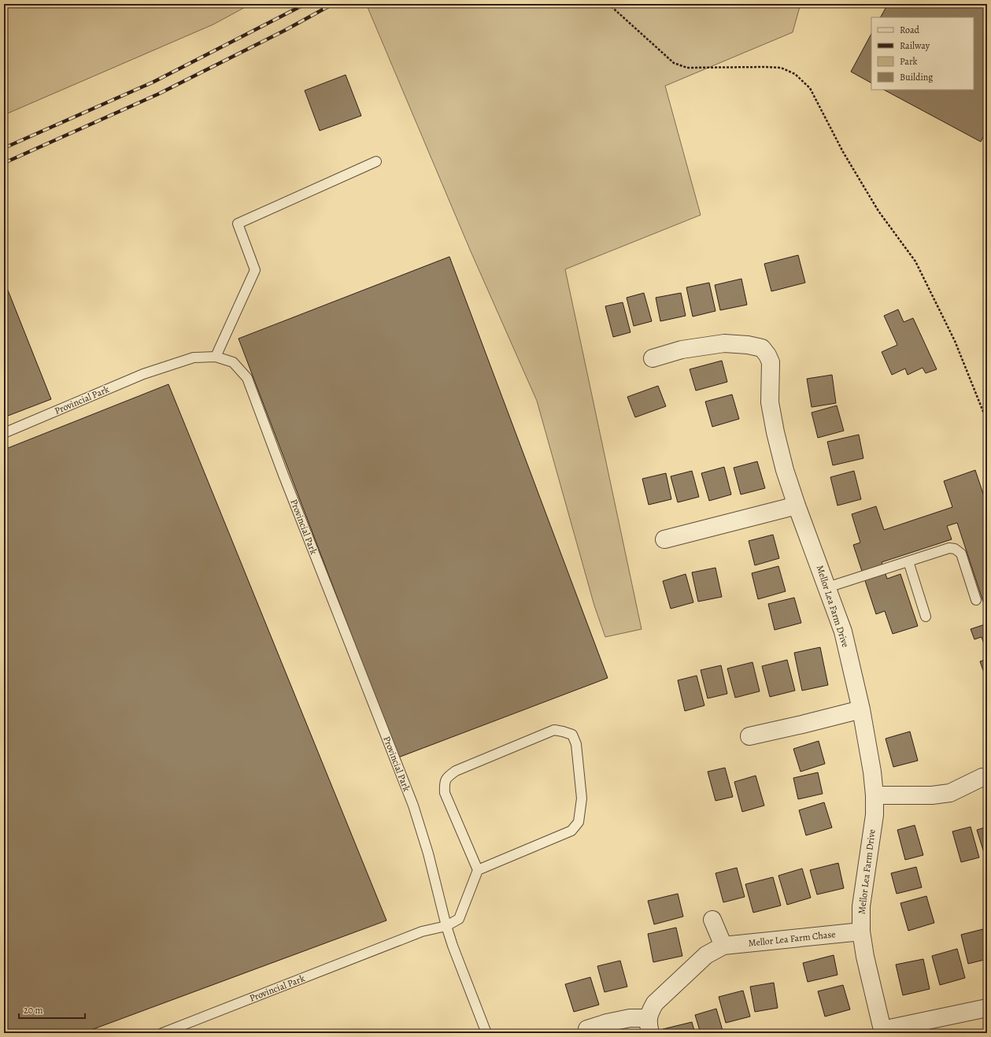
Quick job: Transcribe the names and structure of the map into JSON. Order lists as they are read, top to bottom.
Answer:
{
  "streets": {
    "street": ["Mellor Lea Farm Drive", "Mellor Lea Farm Chase"],
    "lane": ["Provincial Park"]
  },
  "crossings": [
    ["Mellor Lea Farm Drive", "Mellor Lea Farm Chase"]
  ],
  "legend": [
    "Road",
    "Railway",
    "Park",
    "Building"
  ],
  "scale_bar": "20 m"
}
